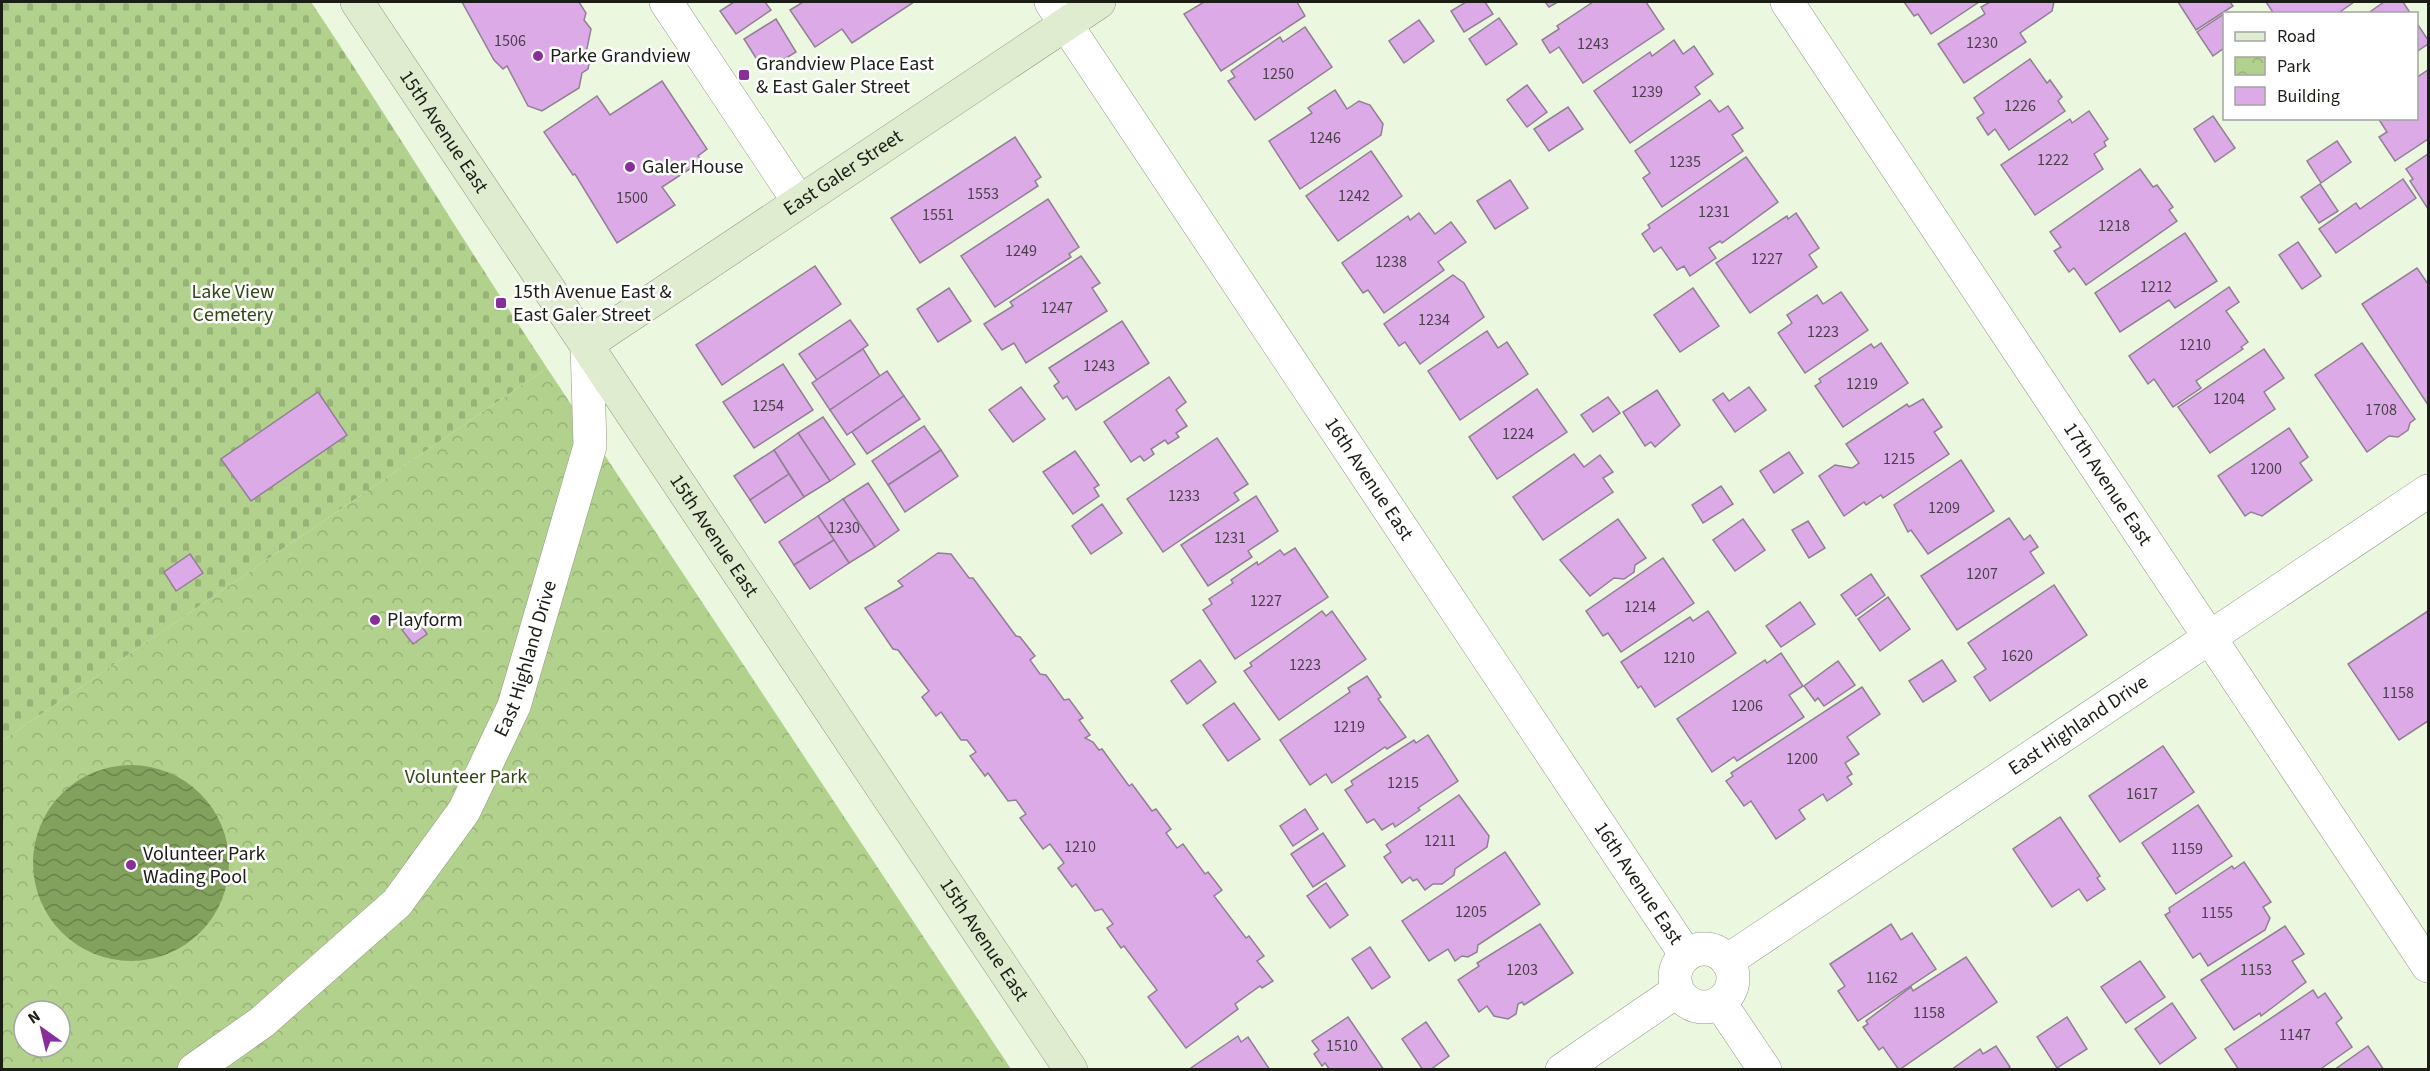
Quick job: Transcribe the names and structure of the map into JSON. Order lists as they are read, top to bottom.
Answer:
{
  "streets": {
    "street": [
      "15th Avenue East",
      "East Galer Street",
      "16th Avenue East",
      "17th Avenue East",
      "East Highland Drive"
    ]
  },
  "crossings": [
    ["15th Avenue East", "East Galer Street"],
    ["15th Avenue East", "East Highland Drive"],
    ["East Galer Street", "16th Avenue East"],
    ["East Galer Street", "East Highland Drive"],
    ["16th Avenue East", "East Highland Drive"],
    ["17th Avenue East", "East Highland Drive"]
  ],
  "parks": ["Lake View Cemetery", "Volunteer Park"],
  "places": {
    "other": [
      "Parke Grandview",
      "Galer House",
      "Playform",
      "Volunteer Park Wading Pool"
    ],
    "transit": ["Grandview Place East & East Galer Street", "15th Avenue East & East Galer Street"]
  },
  "house_numbers": [
    "1506",
    "1230",
    "1243",
    "1250",
    "1239",
    "1226",
    "1246",
    "1222",
    "1235",
    "1553",
    "1242",
    "1500",
    "1231",
    "1551",
    "1218",
    "1249",
    "1227",
    "1238",
    "1212",
    "1247",
    "1234",
    "1223",
    "1210",
    "1243",
    "1219",
    "1204",
    "1254",
    "1708",
    "1224",
    "1215",
    "1200",
    "1233",
    "1209",
    "1230",
    "1231",
    "1207",
    "1227",
    "1214",
    "1620",
    "1210",
    "1223",
    "1158",
    "1206",
    "1219",
    "1200",
    "1215",
    "1617",
    "1211",
    "1210",
    "1159",
    "1205",
    "1155",
    "1203",
    "1153",
    "1162",
    "1158",
    "1147",
    "1510"
  ],
  "legend": ["Road", "Park", "Building"],
  "north": "top left"
}
